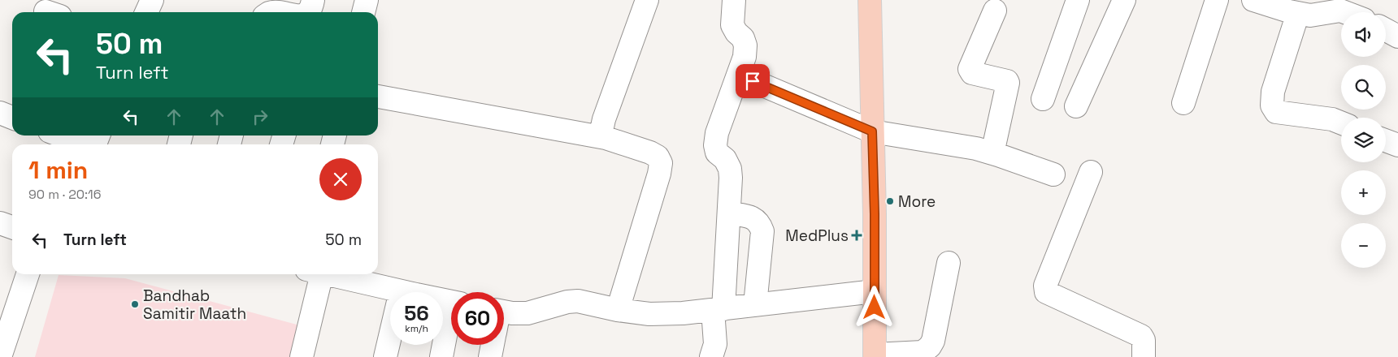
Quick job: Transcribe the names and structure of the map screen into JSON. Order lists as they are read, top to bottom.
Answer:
{
  "places": {
    "other": ["More", "Bandhab Samitir Maath"],
    "health": ["MedPlus"]
  },
  "page": {
    "map_buttons": ["+", "−"],
    "turn": ["50 m", "Turn left"],
    "heading": ["1 min", "90 m · 20:16"],
    "list": [
      {
        "name": "Turn left",
        "value": "50 m"
      }
    ],
    "speed": "56 km/h",
    "limit": "60"
  }
}
